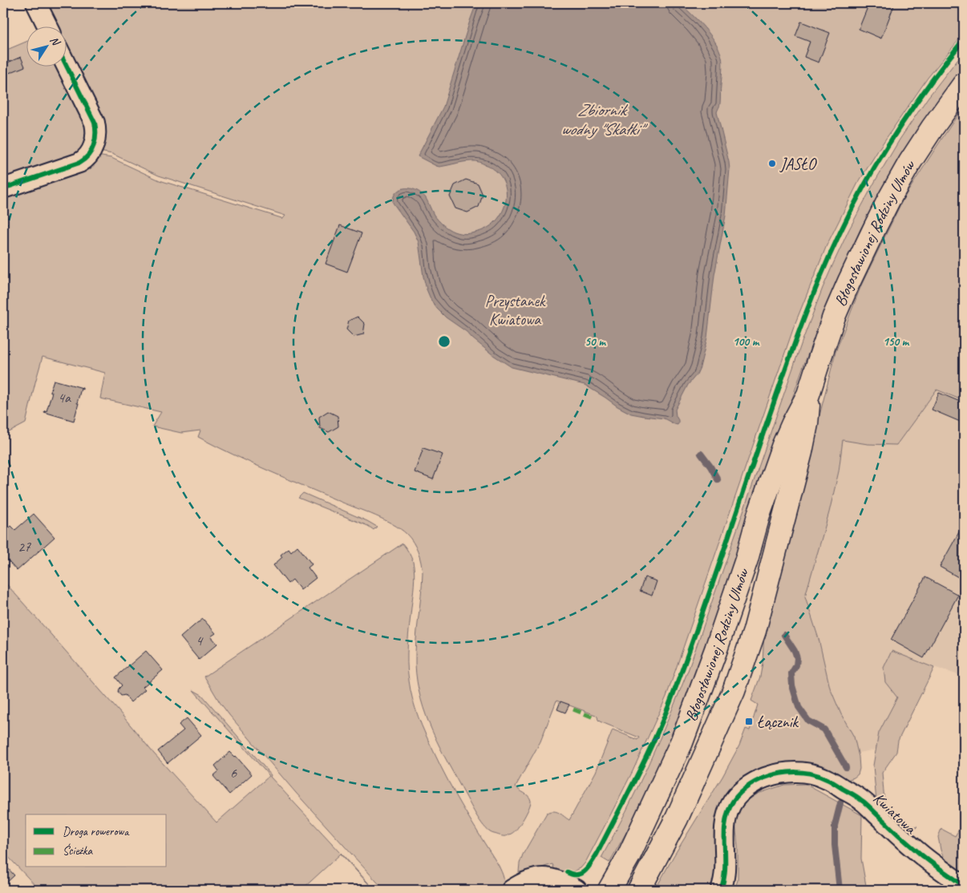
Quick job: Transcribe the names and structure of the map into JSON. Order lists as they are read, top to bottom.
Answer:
{
  "streets": {
    "main road": ["Błogosławionej Rodziny Ulmów"],
    "street": ["Kwiatowa"]
  },
  "water": ["Zbiornik wodny \"Skałki\""],
  "parks": ["Przystanek Kwiatowa"],
  "places": {
    "other": ["JASŁO"],
    "transit": ["Łącznik"]
  },
  "house_numbers": [
    "4a",
    "27",
    "4",
    "6"
  ],
  "legend": ["Droga rowerowa", "Ścieżka"],
  "north": "top right",
  "rings": ["50 m", "100 m", "150 m"]
}
